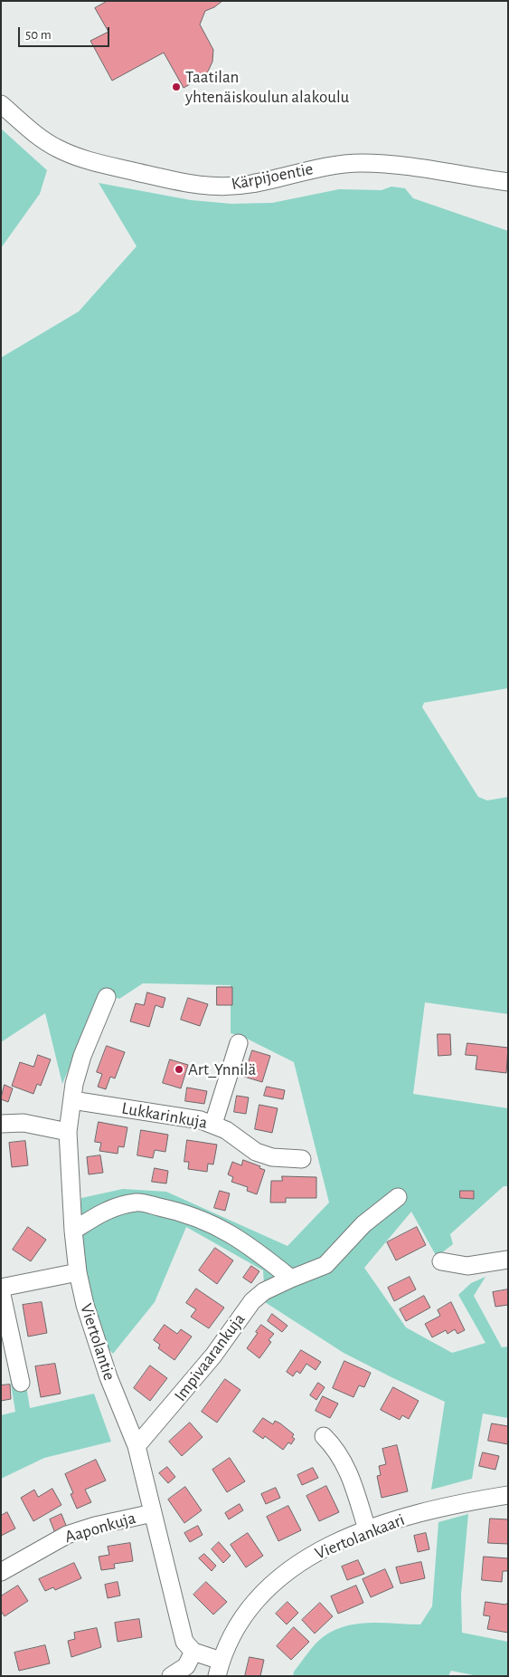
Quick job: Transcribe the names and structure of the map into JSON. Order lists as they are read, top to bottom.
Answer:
{
  "streets": {
    "street": [
      "Kärpijoentie",
      "Lukkarinkuja",
      "Viertolantie",
      "Impivaarankuja",
      "Aaponkuja",
      "Viertolankaari"
    ]
  },
  "crossings": [
    ["Lukkarinkuja", "Viertolantie"],
    ["Viertolantie", "Impivaarankuja"],
    ["Viertolantie", "Aaponkuja"]
  ],
  "places": ["Taatilan yhtenäiskoulun alakoulu", "Art_Ynnilä"],
  "scale_bar": "50 m"
}
